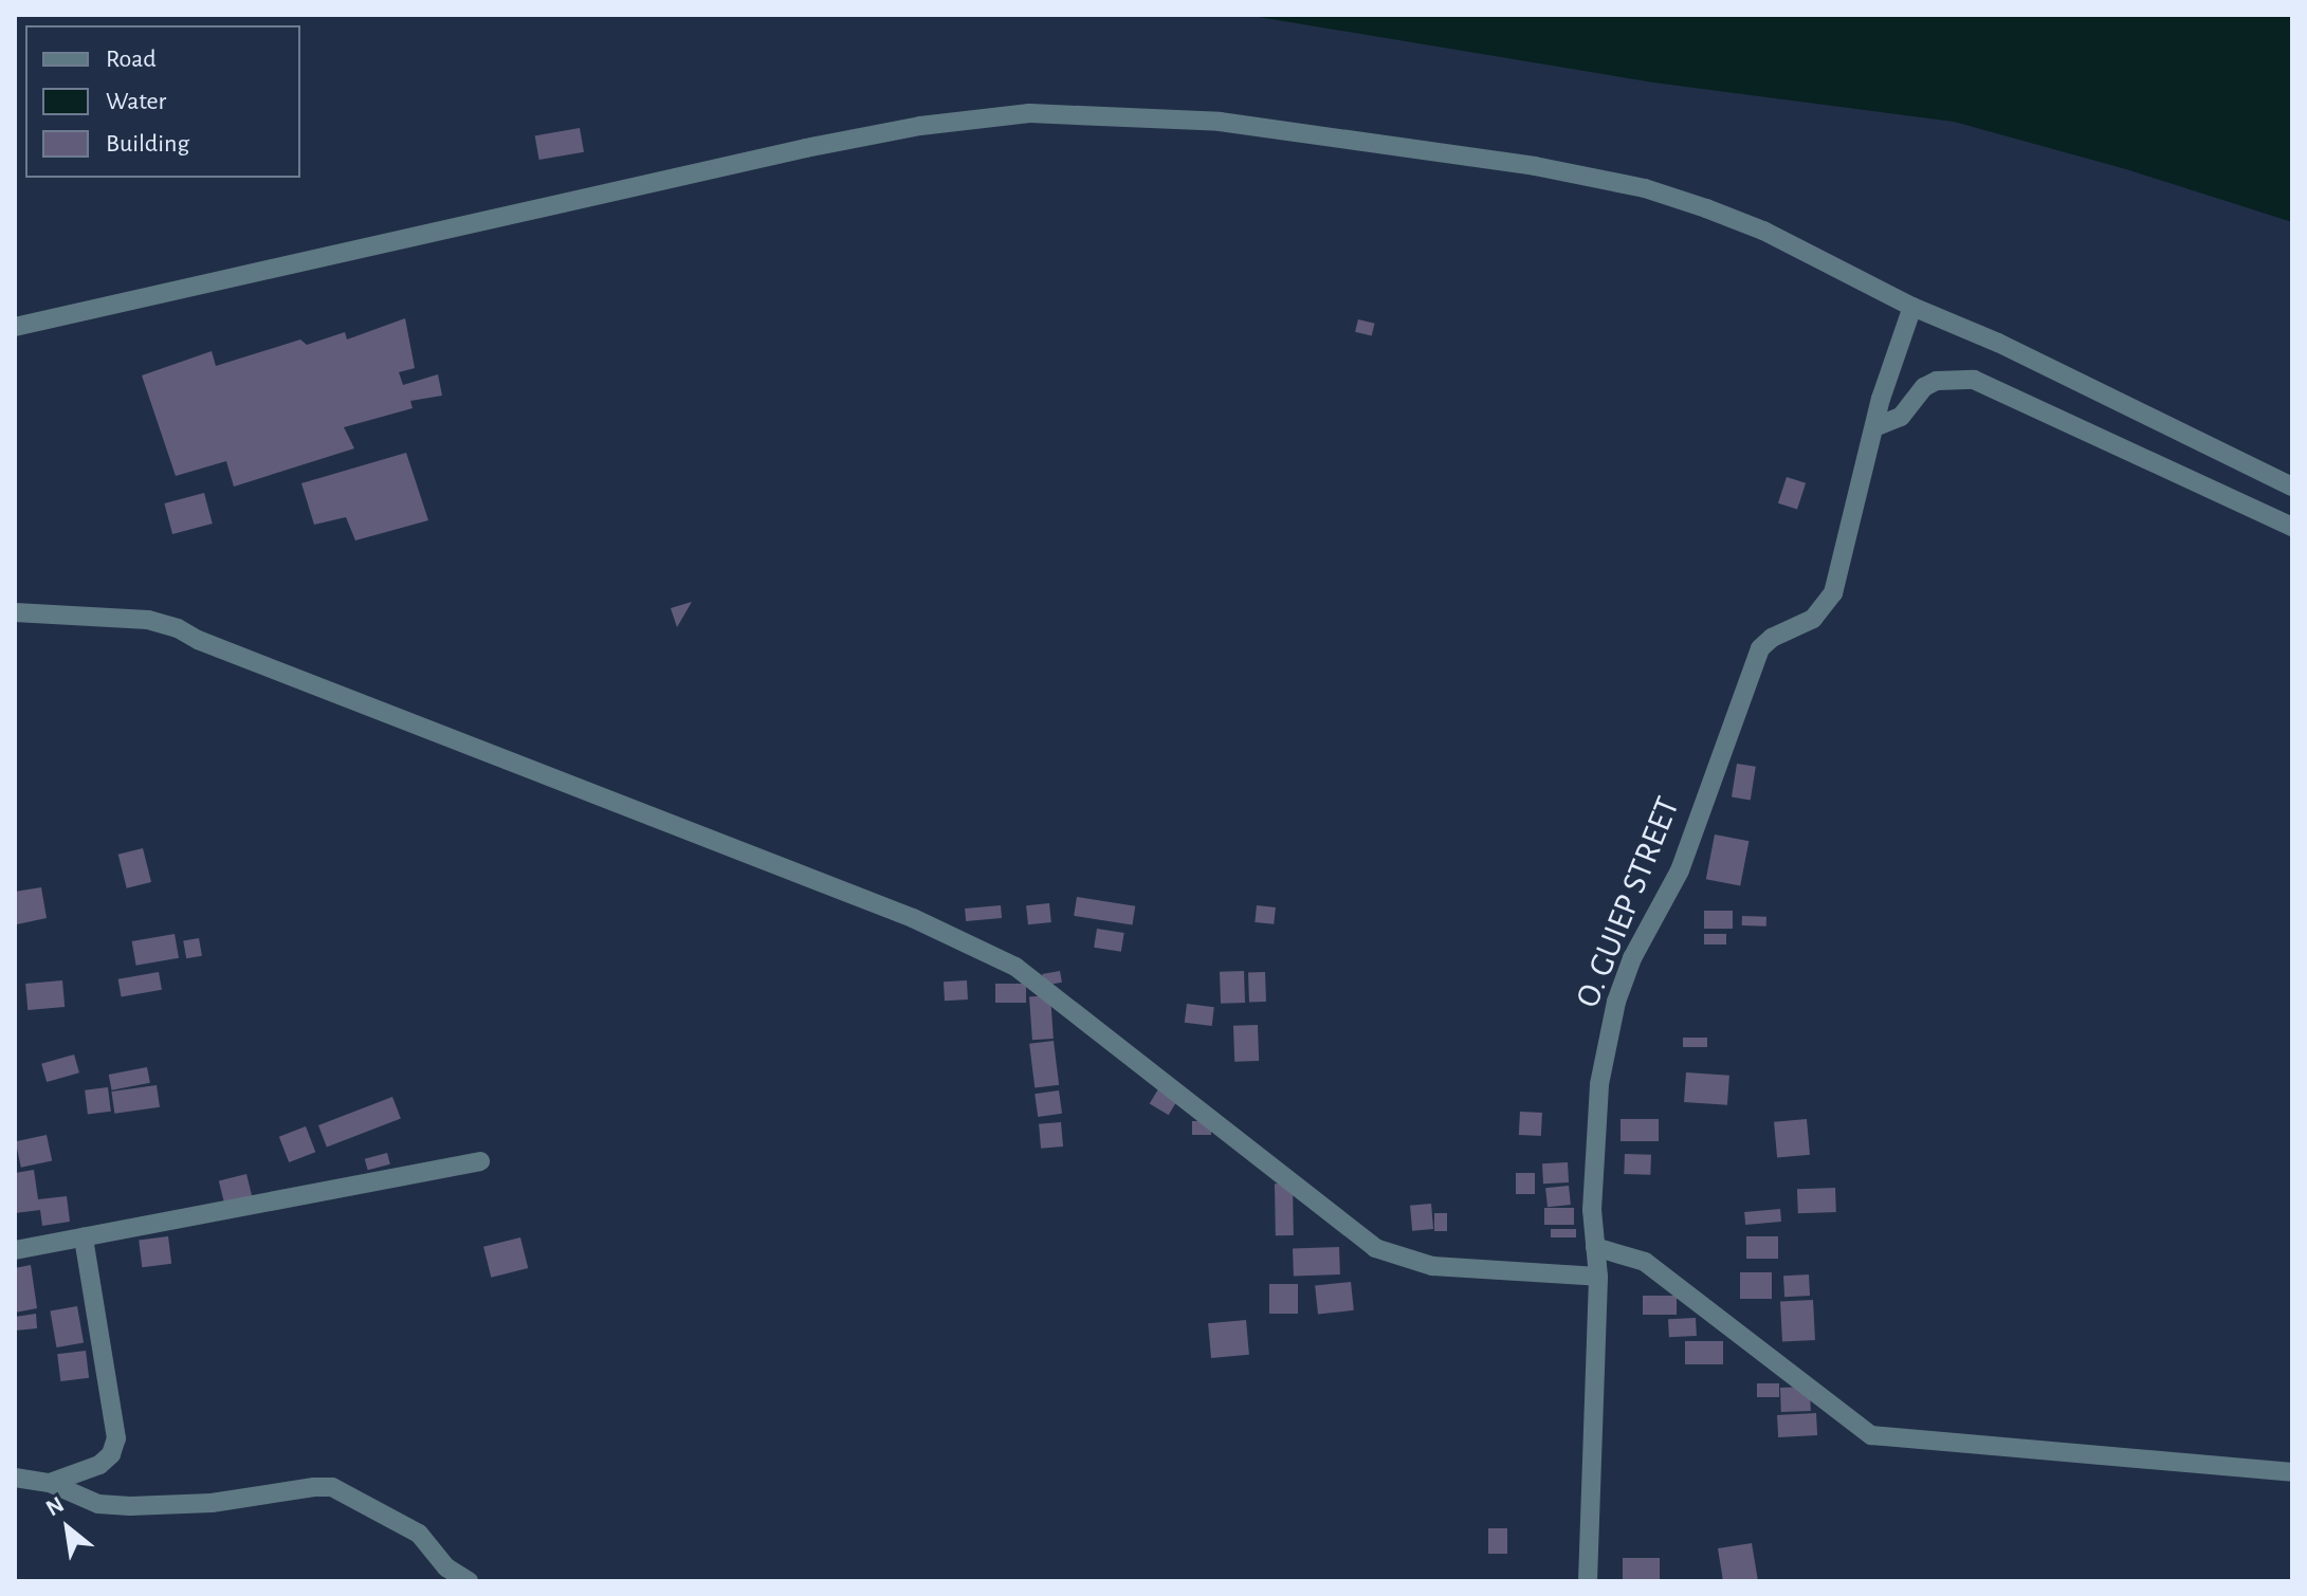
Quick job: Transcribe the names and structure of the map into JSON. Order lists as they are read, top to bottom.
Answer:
{
  "streets": {
    "street": ["O. GUIEP STREET"]
  },
  "legend": ["Road", "Water", "Building"],
  "north": "top left"
}
